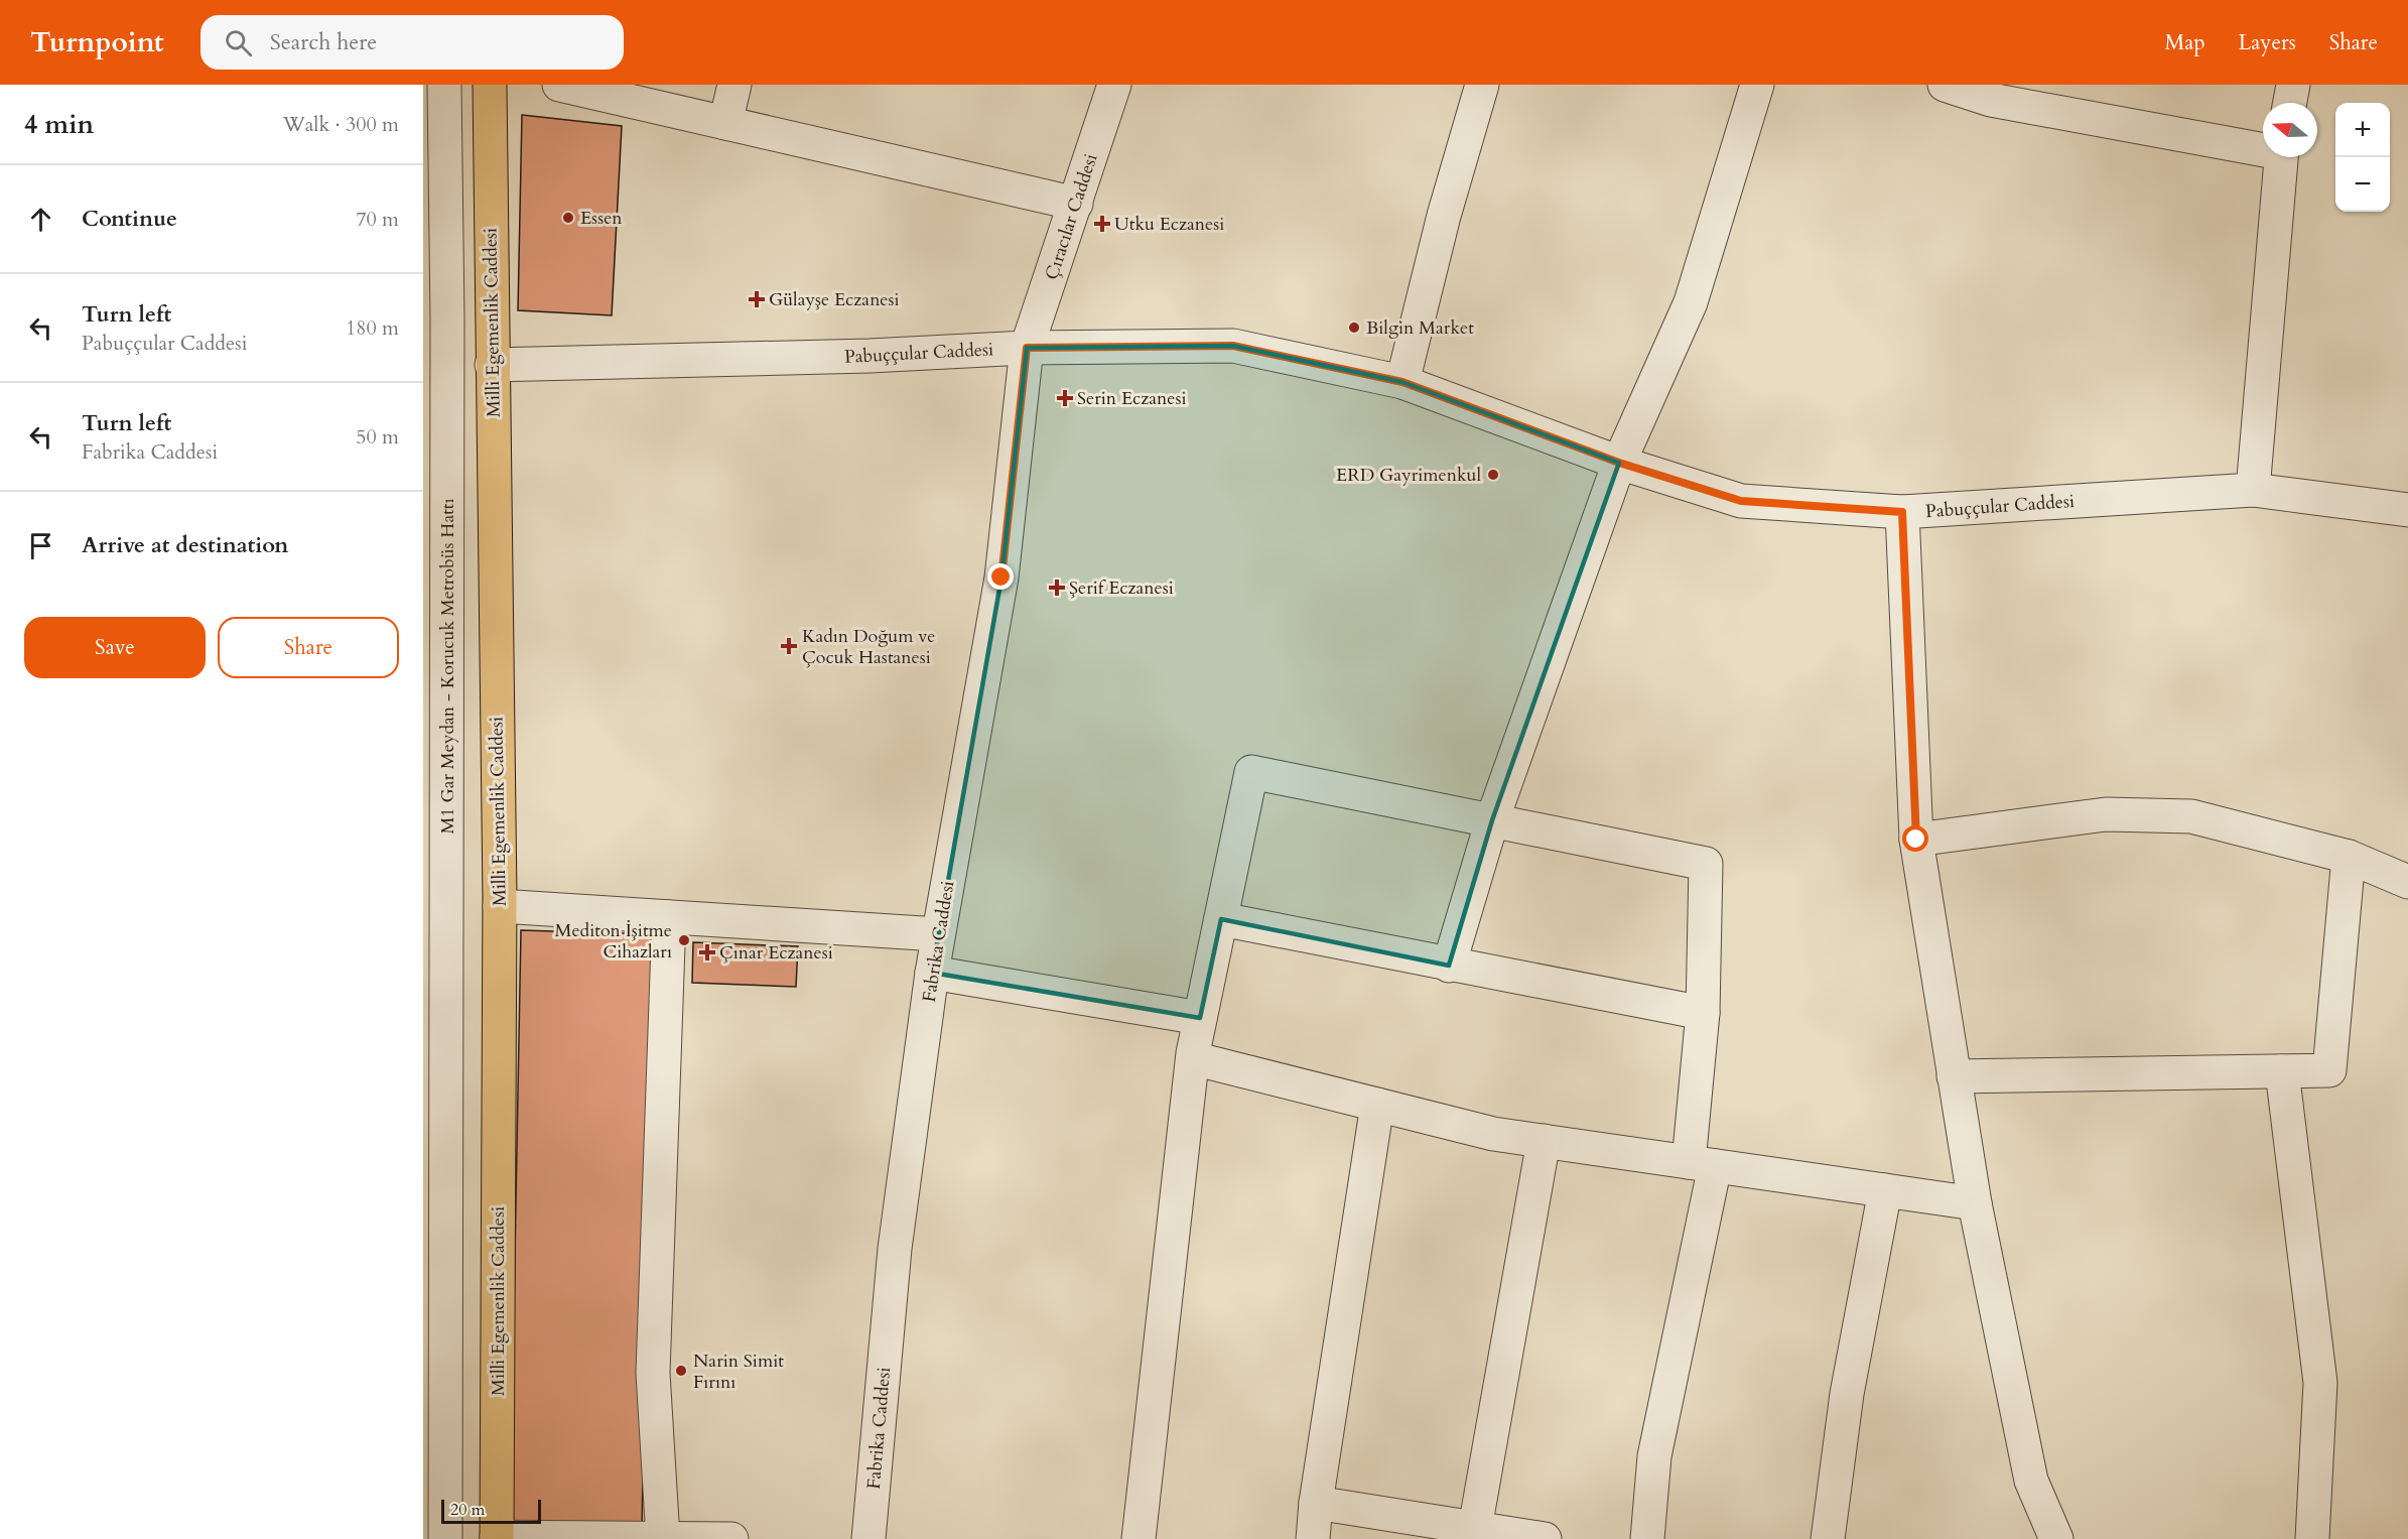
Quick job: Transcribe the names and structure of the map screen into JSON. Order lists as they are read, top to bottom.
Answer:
{
  "streets": {
    "main road": ["Milli Egemenlik Caddesi"],
    "street": [
      "Çıracılar Caddesi",
      "Pabuççular Caddesi",
      "M1 Gar Meydan - Korucuk Metrobüs Hattı",
      "Fabrika Caddesi"
    ]
  },
  "crossings": [
    ["Çıracılar Caddesi", "Pabuççular Caddesi"],
    ["Çıracılar Caddesi", "Fabrika Caddesi"],
    ["Milli Egemenlik Caddesi", "Pabuççular Caddesi"],
    ["Pabuççular Caddesi", "Fabrika Caddesi"]
  ],
  "places": {
    "other": [
      "Essen",
      "Bilgin Market",
      "ERD Gayrimenkul",
      "Mediton İşitme Cihazları",
      "Narin Simit Fırını"
    ],
    "health": [
      "Utku Eczanesi",
      "Gülayşe Eczanesi",
      "Serin Eczanesi",
      "Şerif Eczanesi",
      "Kadın Doğum ve Çocuk Hastanesi",
      "Çınar Eczanesi"
    ]
  },
  "scale_bar": "20 m",
  "north": "left",
  "page": {
    "header": "Turnpoint",
    "search": "Search here",
    "nav": ["Map", "Layers", "Share"],
    "heading": ["4 min", "Walk · 300 m"],
    "map_buttons": ["+", "−"],
    "list": [
      ["Continue", "70 m"],
      ["Turn left", "Pabuççular Caddesi", "180 m"],
      ["Turn left", "Fabrika Caddesi", "50 m"],
      "Arrive at destination"
    ],
    "buttons": ["Save", "Share"],
    "scale": "20 m"
  }
}
